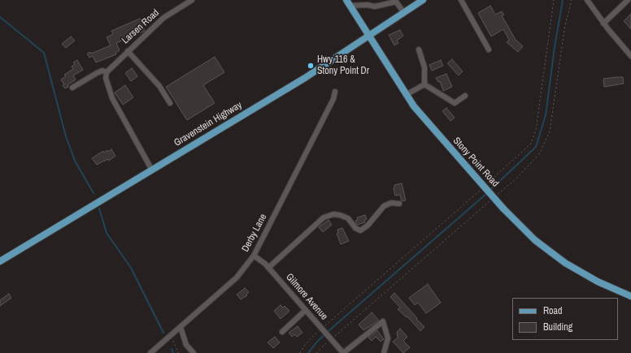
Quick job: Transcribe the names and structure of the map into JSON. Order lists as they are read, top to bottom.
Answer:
{
  "streets": {
    "main road": ["Gravenstein Highway", "Stony Point Road"],
    "street": ["Larsen Road", "Derby Lane", "Gilmore Avenue"]
  },
  "crossings": [
    ["Gravenstein Highway", "Stony Point Road"],
    ["Derby Lane", "Gilmore Avenue"]
  ],
  "places": ["Hwy 116 & Stony Point Dr"],
  "legend": ["Road", "Building"]
}
